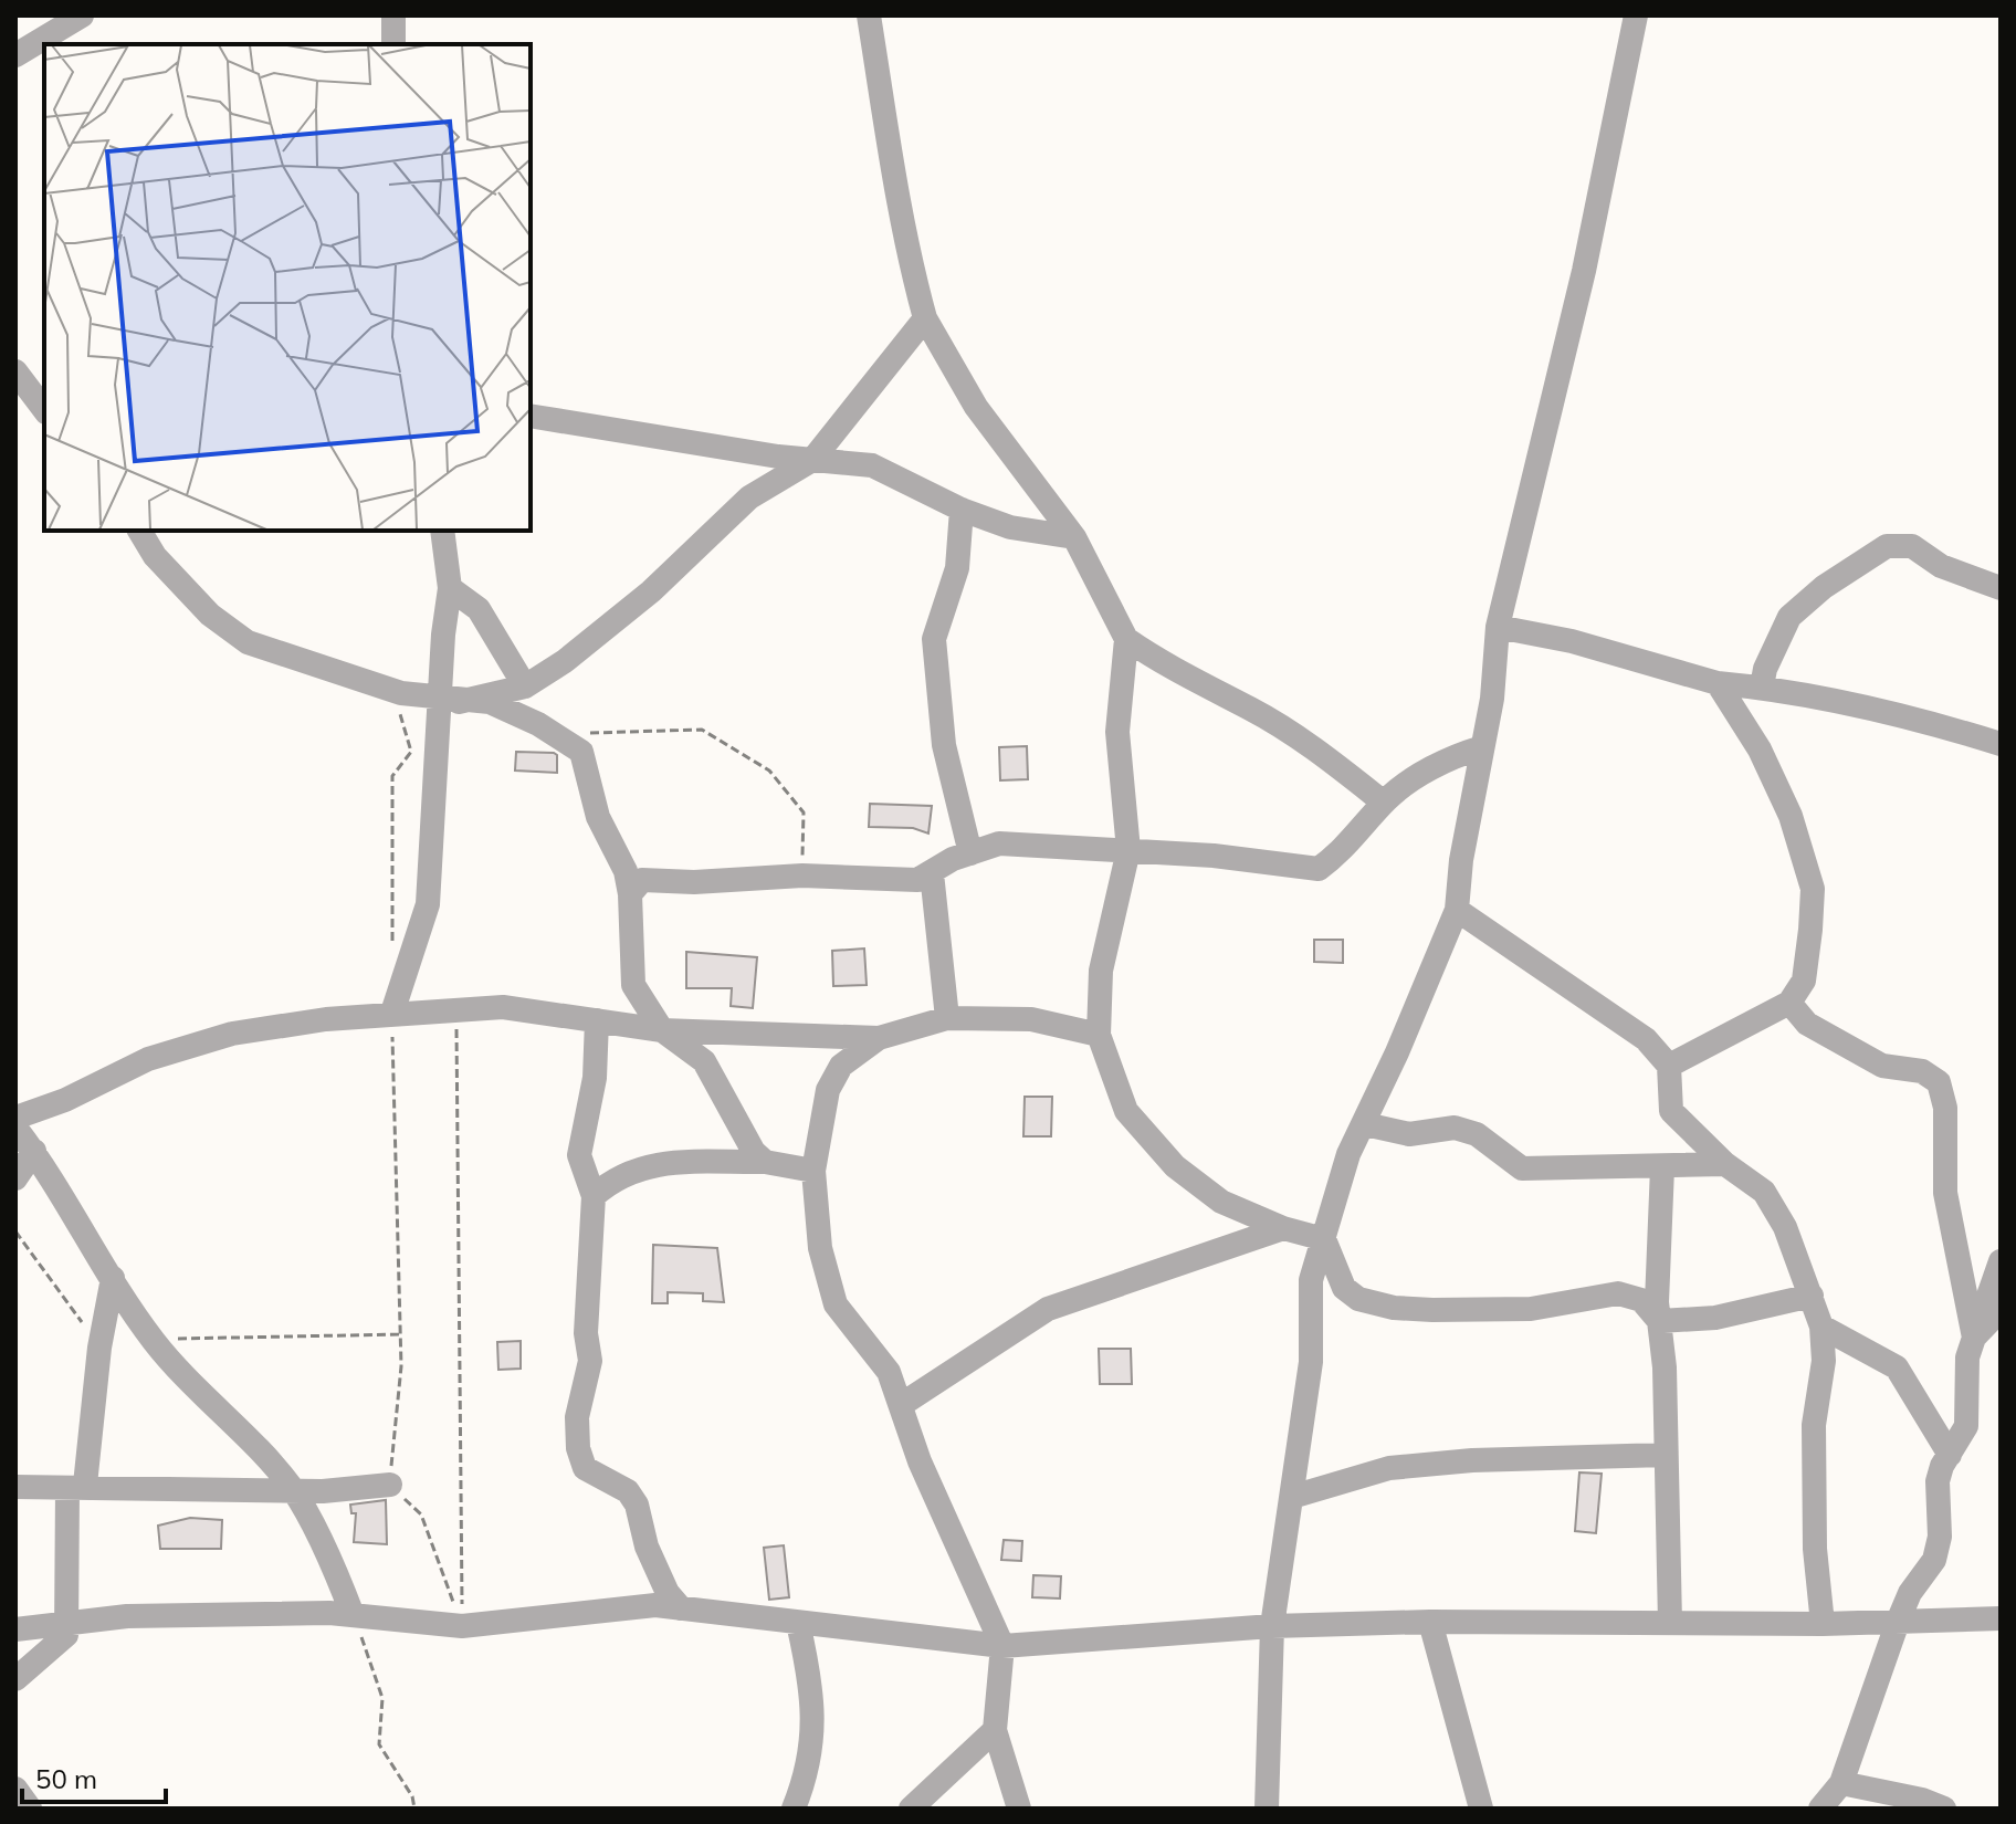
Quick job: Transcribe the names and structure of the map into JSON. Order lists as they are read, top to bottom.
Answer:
{
  "scale_bar": "50 m"
}
